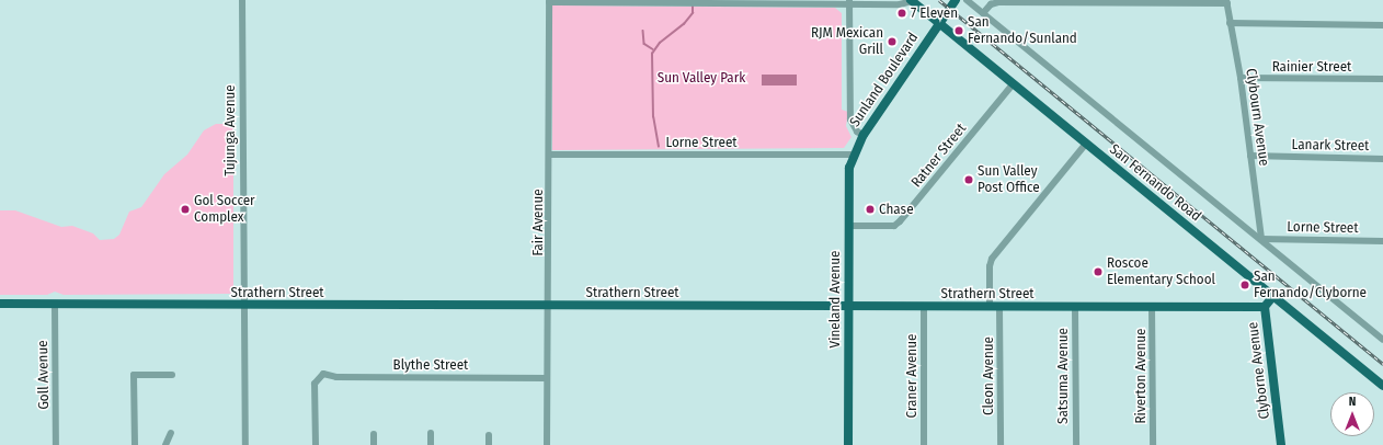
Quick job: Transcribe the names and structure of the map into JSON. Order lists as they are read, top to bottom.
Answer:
{
  "streets": {
    "main road": [
      "Sunland Boulevard",
      "San Fernando Road",
      "Strathern Street",
      "Vineland Avenue",
      "Clyborne Avenue"
    ],
    "street": [
      "Rainier Street",
      "Clybourn Avenue",
      "Tujunga Avenue",
      "Lorne Street",
      "Lanark Street",
      "Ratner Street",
      "Fair Avenue",
      "Blythe Street",
      "Goll Avenue",
      "Craner Avenue",
      "Cleon Avenue",
      "Satsuma Avenue",
      "Riverton Avenue"
    ]
  },
  "crossings": [
    ["Rainier Street", "Clybourn Avenue"],
    ["Sunland Boulevard", "Lorne Street"],
    ["Sunland Boulevard", "San Fernando Road"],
    ["Sunland Boulevard", "Vineland Avenue"],
    ["Clybourn Avenue", "Lorne Street"],
    ["Clybourn Avenue", "Lanark Street"],
    ["Clybourn Avenue", "San Fernando Road"],
    ["Tujunga Avenue", "Strathern Street"],
    ["Lorne Street", "San Fernando Road"],
    ["Lorne Street", "Fair Avenue"],
    ["Lorne Street", "Vineland Avenue"],
    ["Ratner Street", "San Fernando Road"],
    ["Ratner Street", "Vineland Avenue"],
    ["San Fernando Road", "Clyborne Avenue"],
    ["Fair Avenue", "Strathern Street"],
    ["Fair Avenue", "Blythe Street"],
    ["Strathern Street", "Vineland Avenue"],
    ["Strathern Street", "Clyborne Avenue"],
    ["Strathern Street", "Goll Avenue"],
    ["Strathern Street", "Craner Avenue"],
    ["Strathern Street", "Cleon Avenue"],
    ["Strathern Street", "Satsuma Avenue"],
    ["Strathern Street", "Riverton Avenue"]
  ],
  "parks": ["Sun Valley Park"],
  "places": [
    "7 Eleven",
    "San Fernando/Sunland",
    "RJM Mexican Grill",
    "Sun Valley Post Office",
    "Gol Soccer Complex",
    "Chase",
    "Roscoe Elementary School",
    "San Fernando/Clyborne"
  ],
  "north": "top"
}
